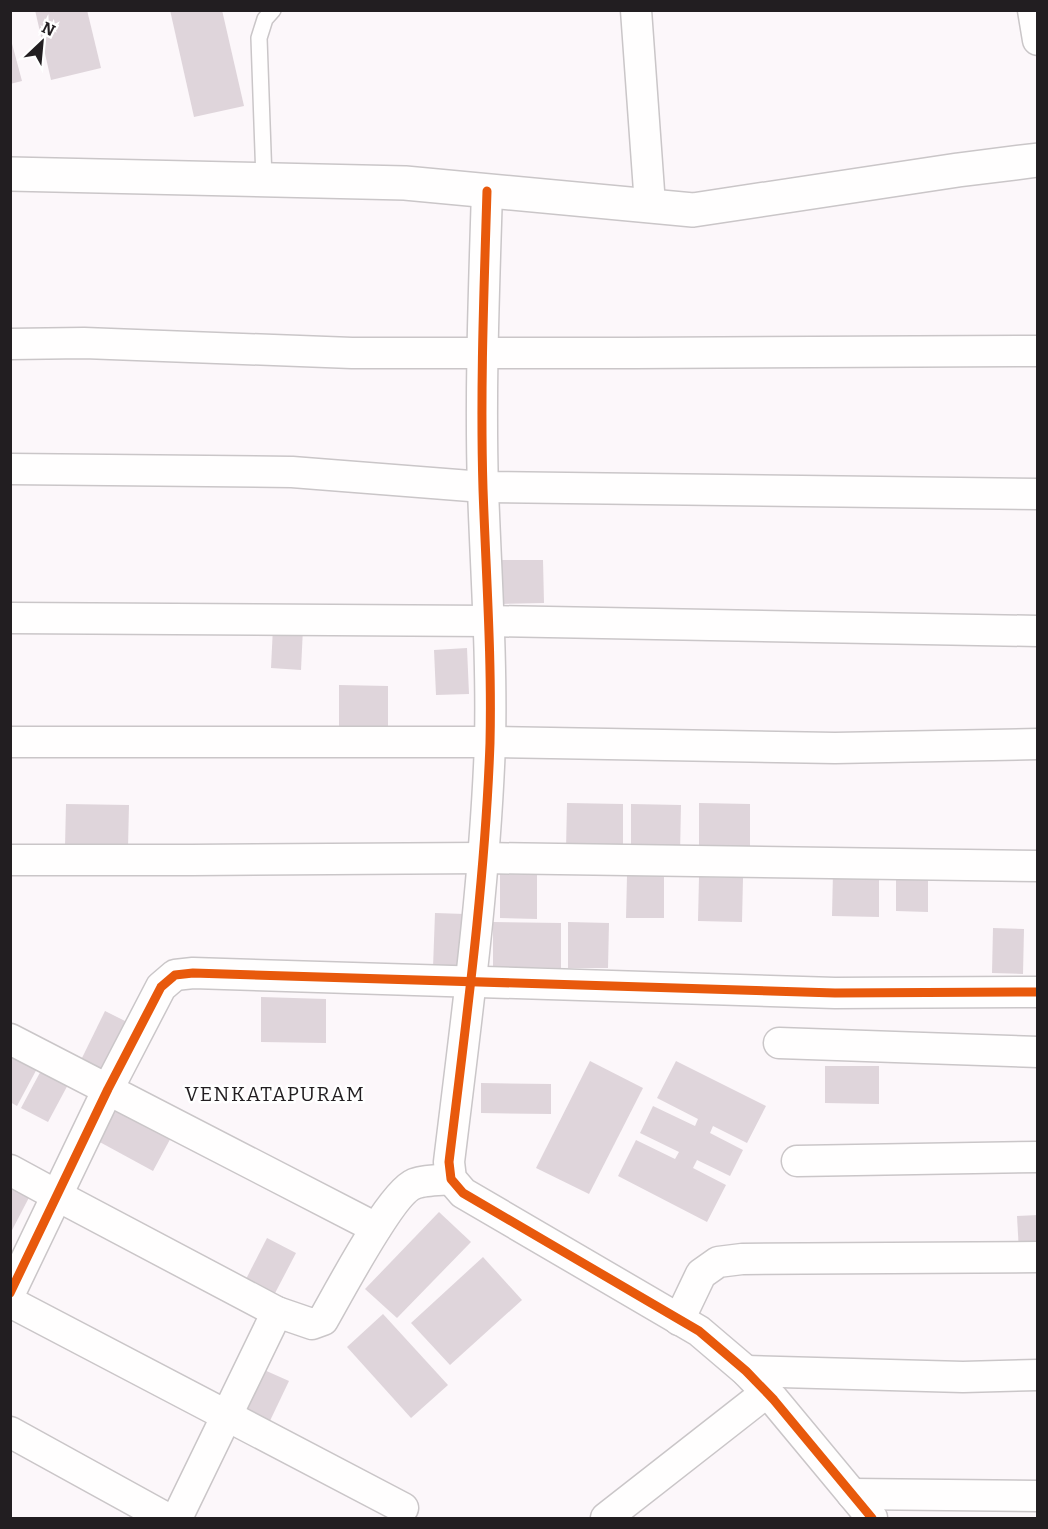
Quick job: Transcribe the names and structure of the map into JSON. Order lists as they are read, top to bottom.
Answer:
{
  "districts": ["VENKATAPURAM"],
  "north": "top right"
}
